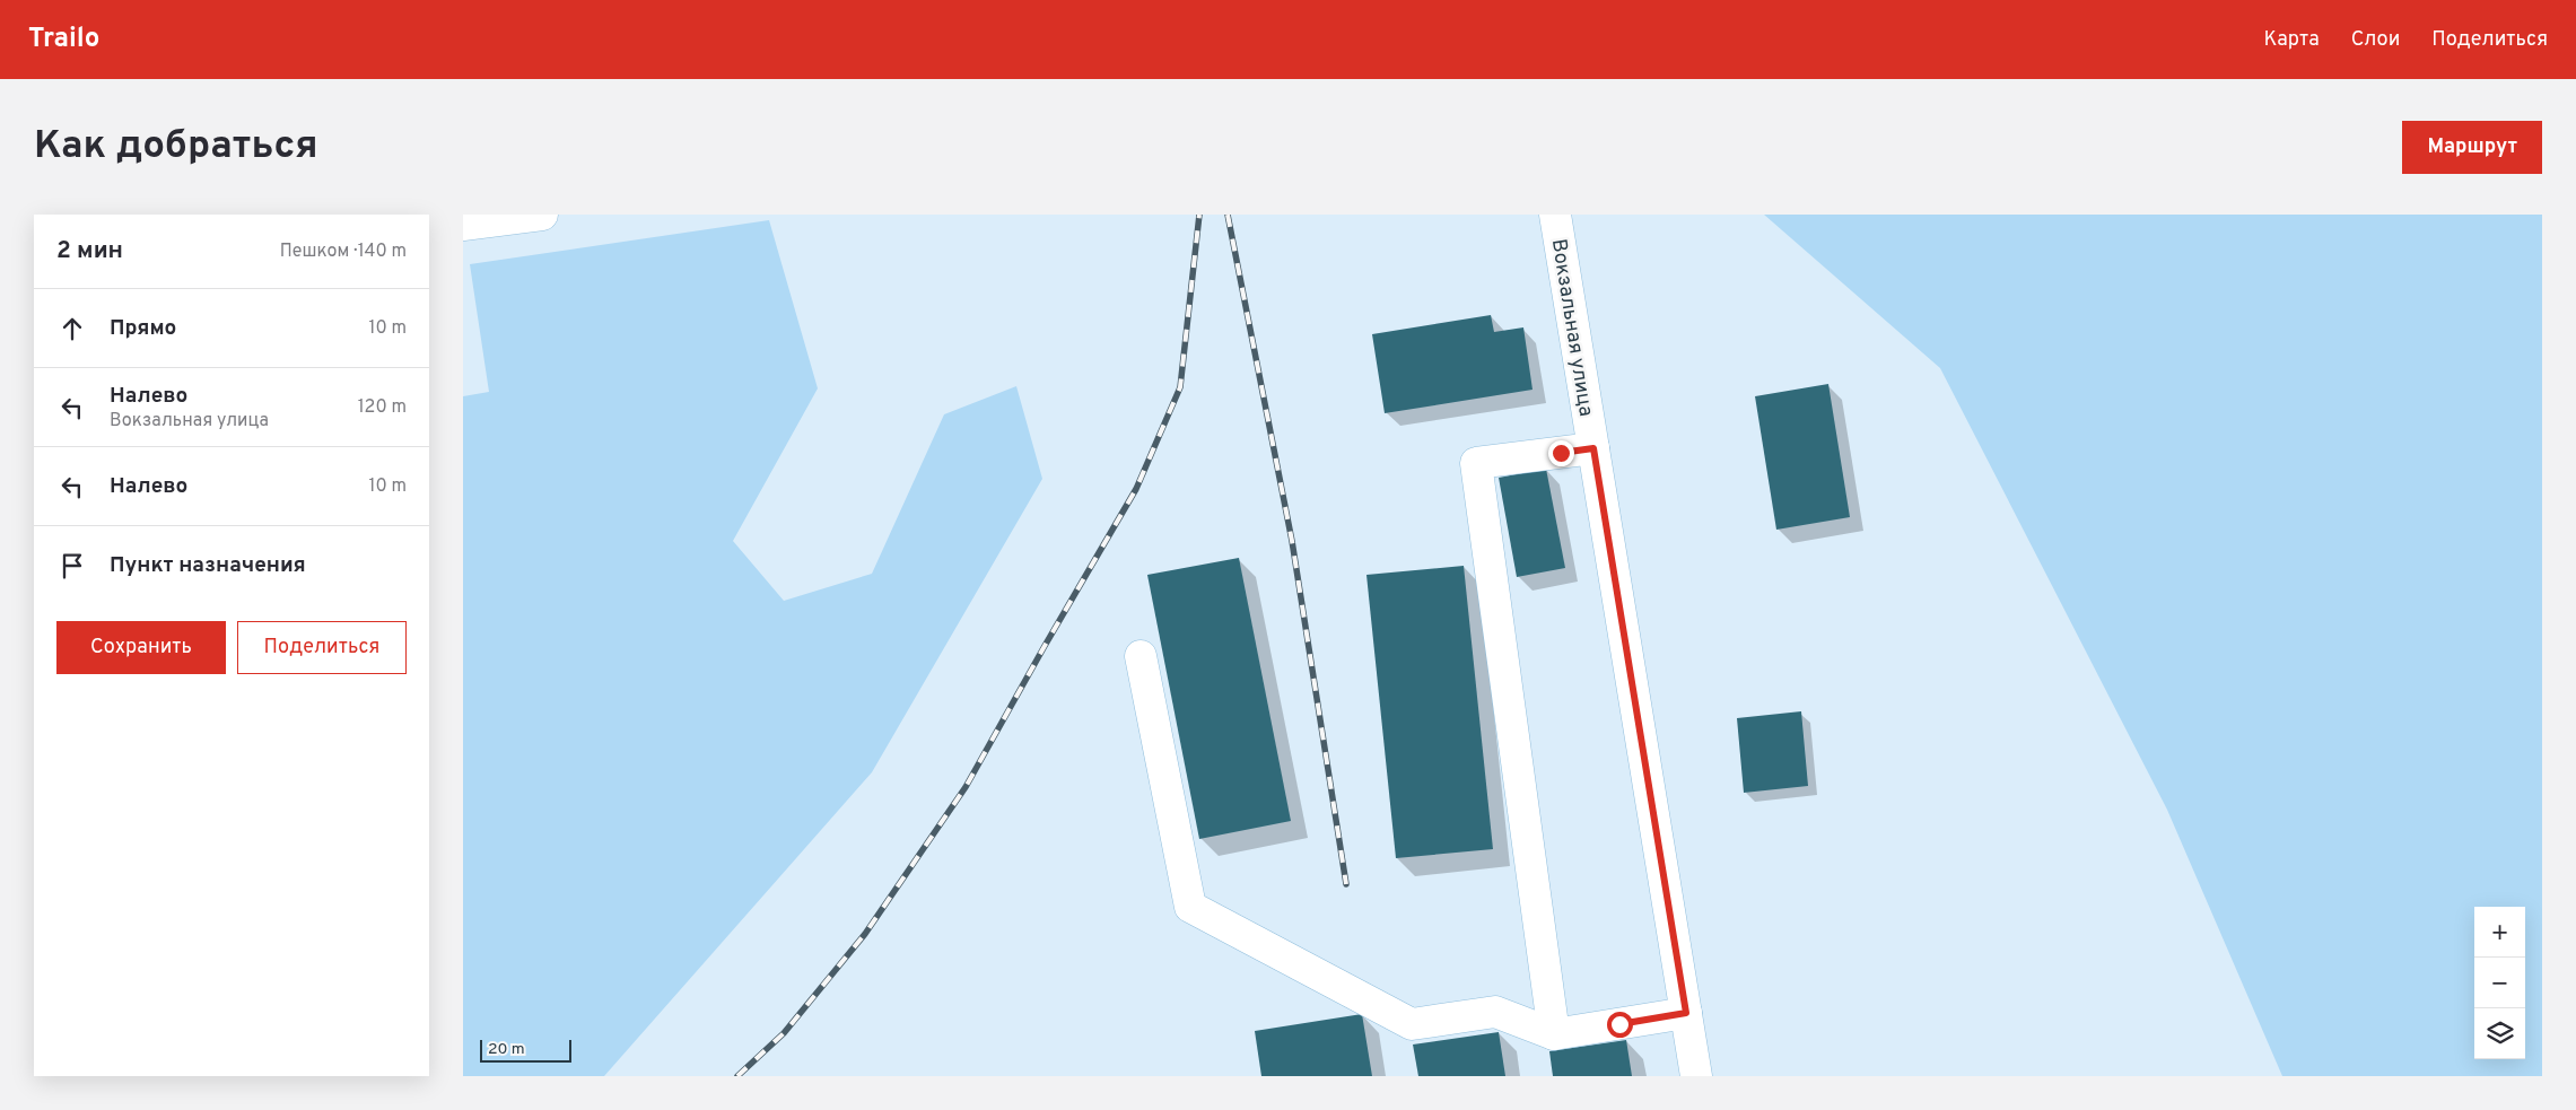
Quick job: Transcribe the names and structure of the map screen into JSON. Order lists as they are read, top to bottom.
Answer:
{
  "streets": {
    "street": ["Вокзальная улица"]
  },
  "scale_bar": "20 m",
  "page": {
    "header": "Trailo",
    "nav": ["Карта", "Слои", "Поделиться"],
    "buttons": [
      "Маршрут",
      ["Сохранить", "Поделиться"]
    ],
    "title": "Как добраться",
    "heading": ["2 мин", "Пешком · 140 m"],
    "list": [
      ["Прямо", "10 m"],
      ["Налево", "Вокзальная улица", "120 m"],
      ["Налево", "10 m"],
      "Пункт назначения"
    ],
    "map_buttons": ["+", "−"],
    "scale": "20 m"
  }
}
